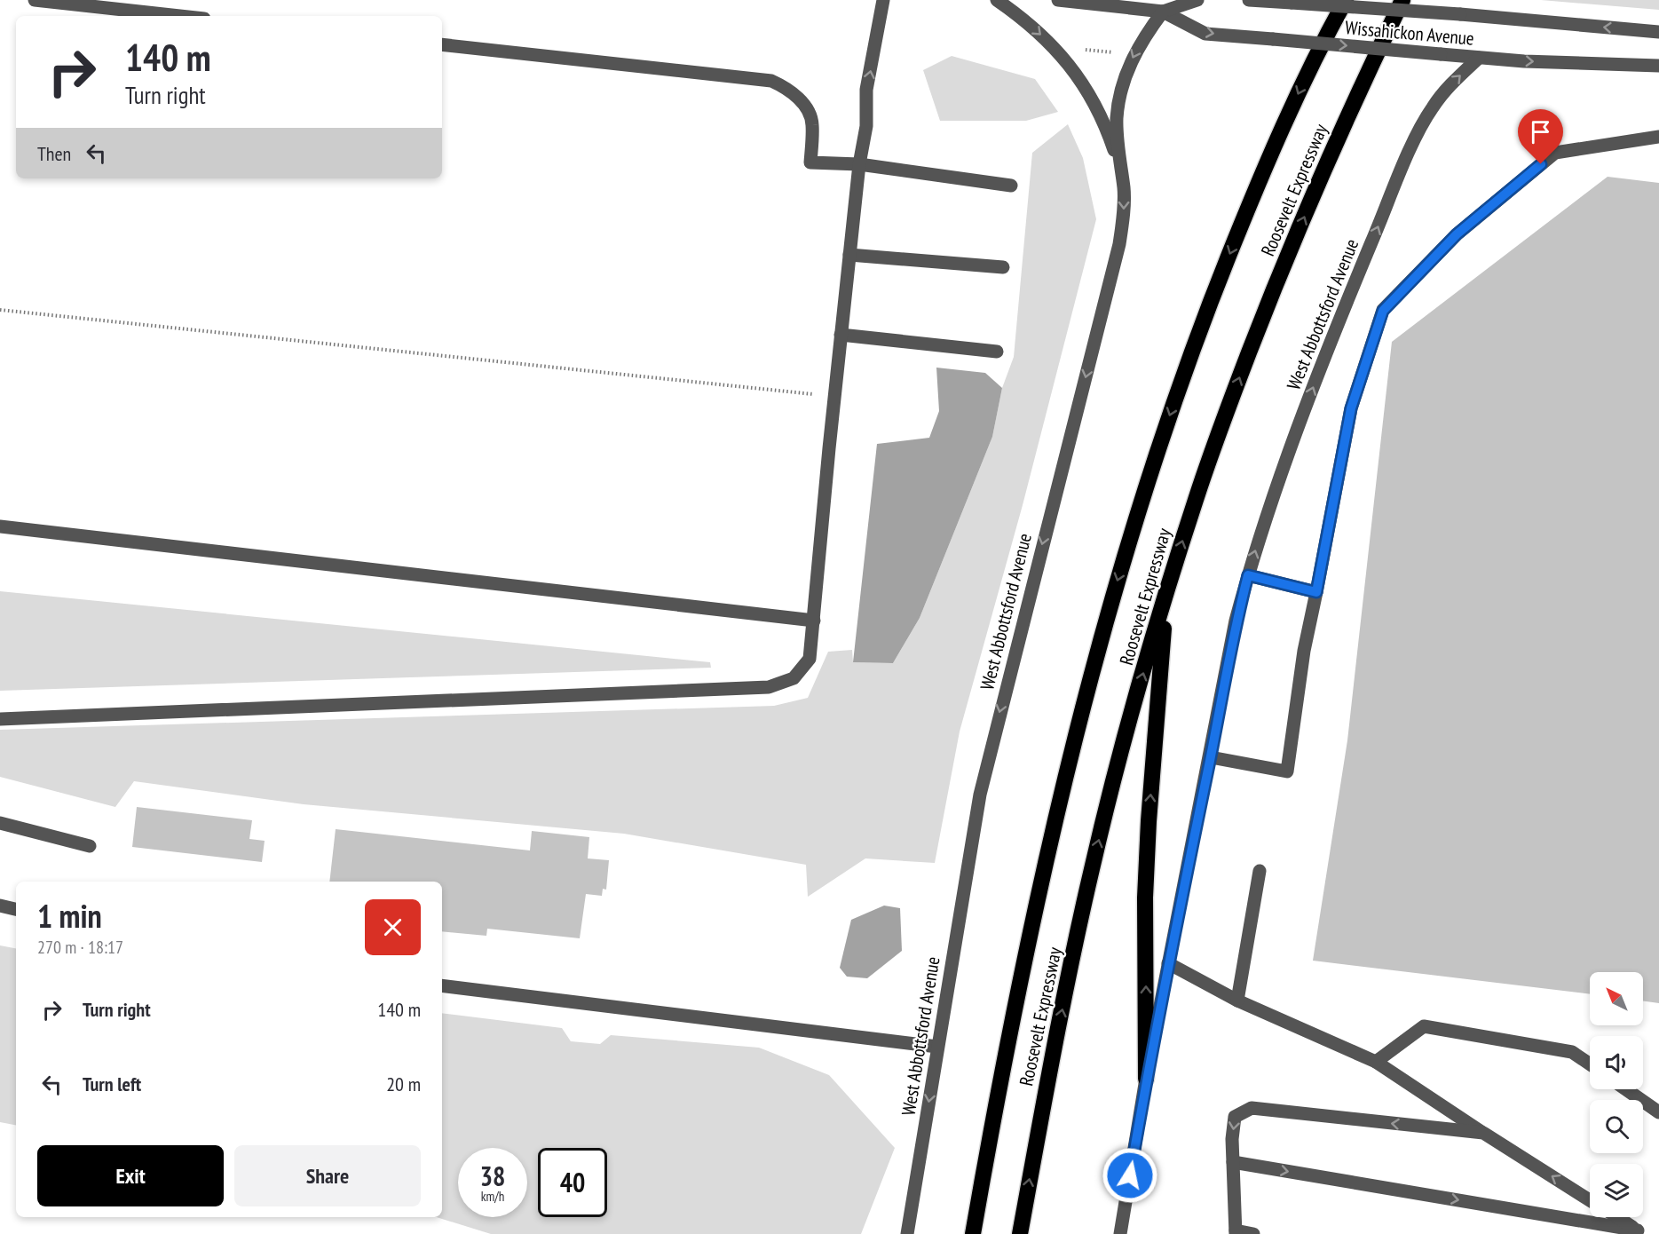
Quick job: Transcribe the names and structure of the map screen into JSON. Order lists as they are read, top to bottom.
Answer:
{
  "streets": {
    "highway": ["Roosevelt Expressway"],
    "street": ["Wissahickon Avenue", "West Abbottsford Avenue"]
  },
  "crossings": [
    ["Wissahickon Avenue", "West Abbottsford Avenue"]
  ],
  "north": "top left",
  "page": {
    "turn": ["140 m", "Turn right"],
    "then": "Then",
    "heading": ["1 min", "270 m · 18:17"],
    "list": [
      {
        "name": "Turn right",
        "value": "140 m"
      },
      {
        "name": "Turn left",
        "value": "20 m"
      }
    ],
    "buttons": ["Exit", "Share"],
    "speed": "38 km/h",
    "limit": "40"
  }
}
